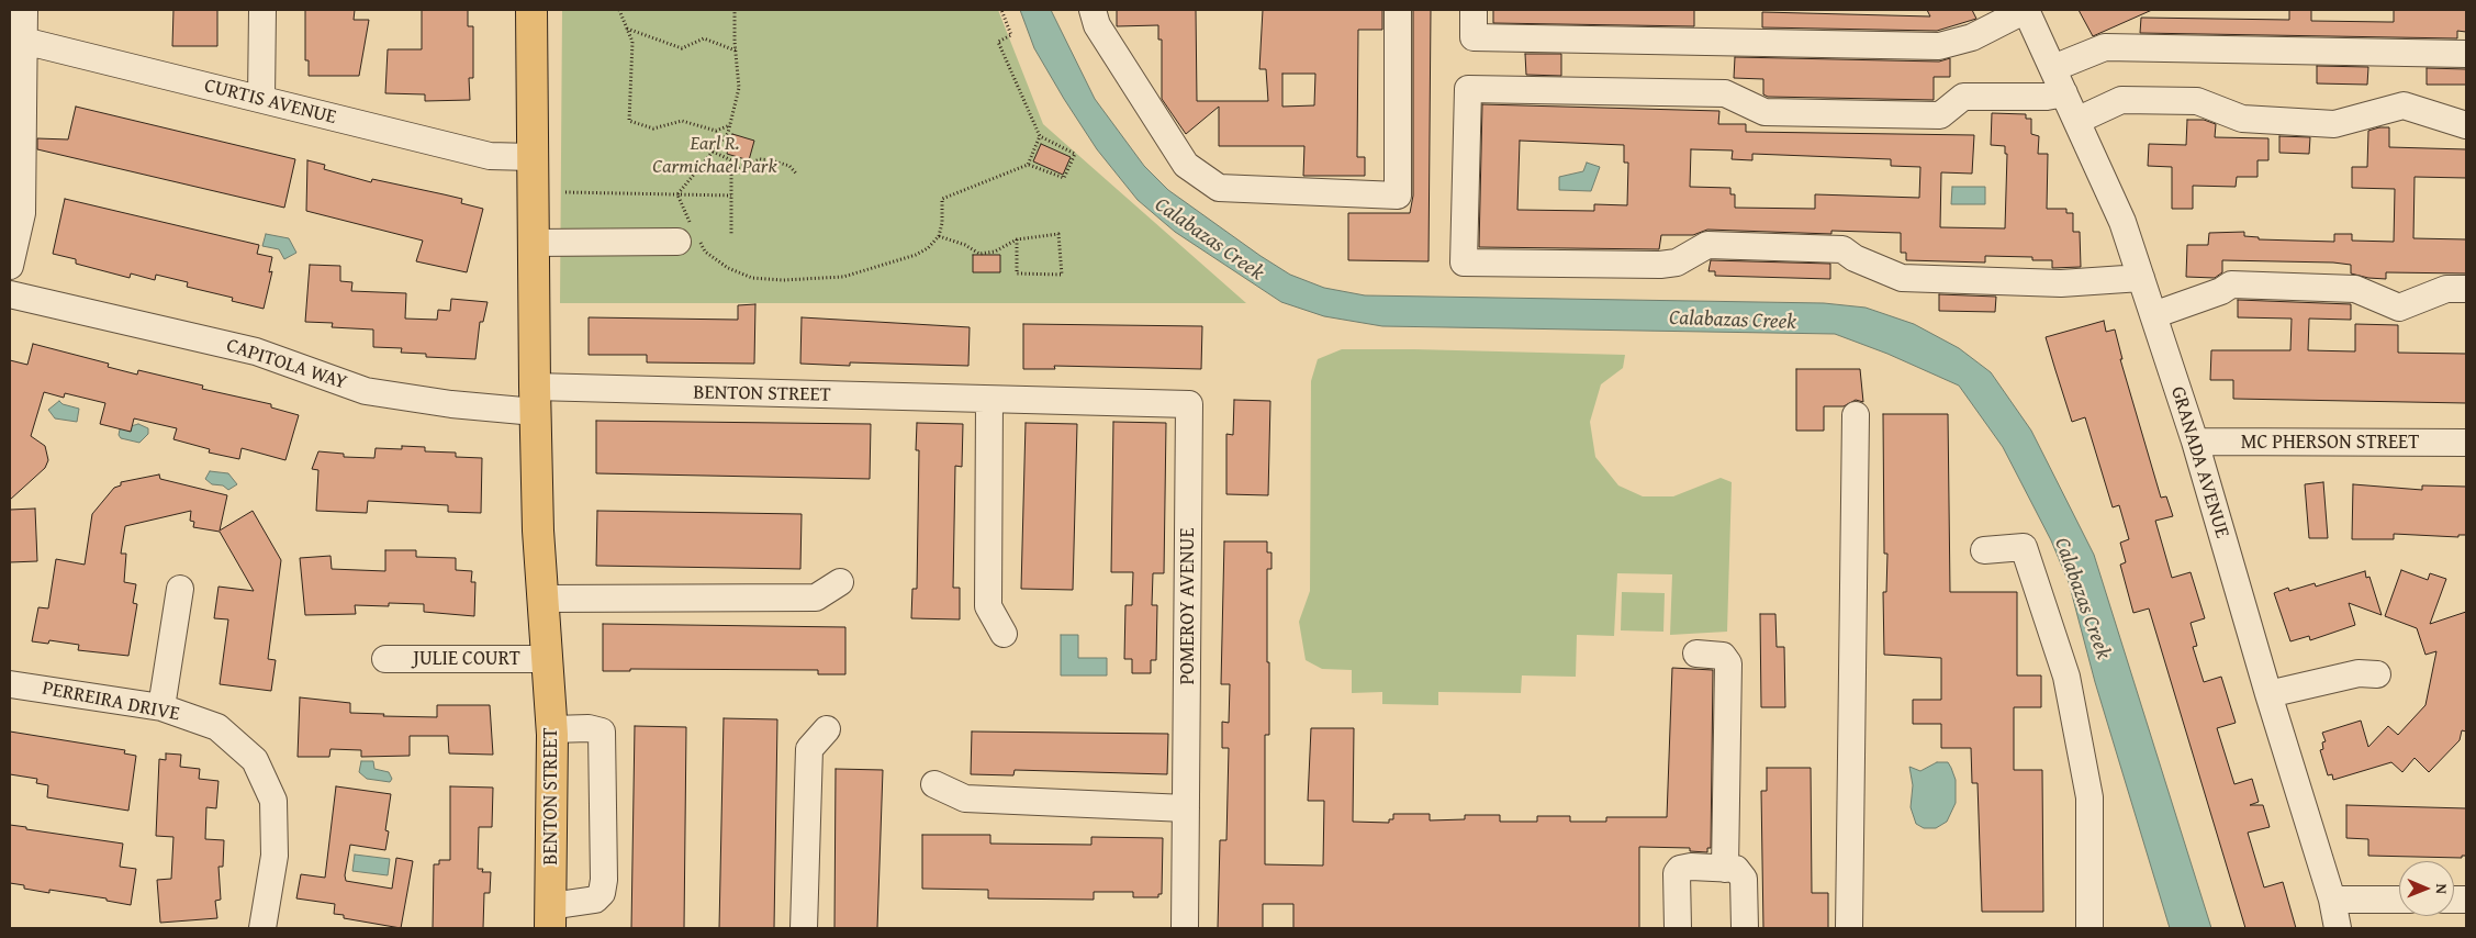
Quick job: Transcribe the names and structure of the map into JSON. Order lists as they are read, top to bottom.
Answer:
{
  "streets": {
    "main road": ["BENTON STREET"],
    "street": [
      "CURTIS AVENUE",
      "CAPITOLA WAY",
      "MC PHERSON STREET",
      "GRANADA AVENUE",
      "POMEROY AVENUE",
      "JULIE COURT",
      "PERREIRA DRIVE"
    ]
  },
  "crossings": [
    ["CURTIS AVENUE", "BENTON STREET"],
    ["CAPITOLA WAY", "BENTON STREET"],
    ["BENTON STREET", "POMEROY AVENUE"],
    ["BENTON STREET", "JULIE COURT"],
    ["MC PHERSON STREET", "GRANADA AVENUE"]
  ],
  "water": ["Calabazas Creek"],
  "parks": ["Earl R. Carmichael Park"],
  "north": "right"
}
